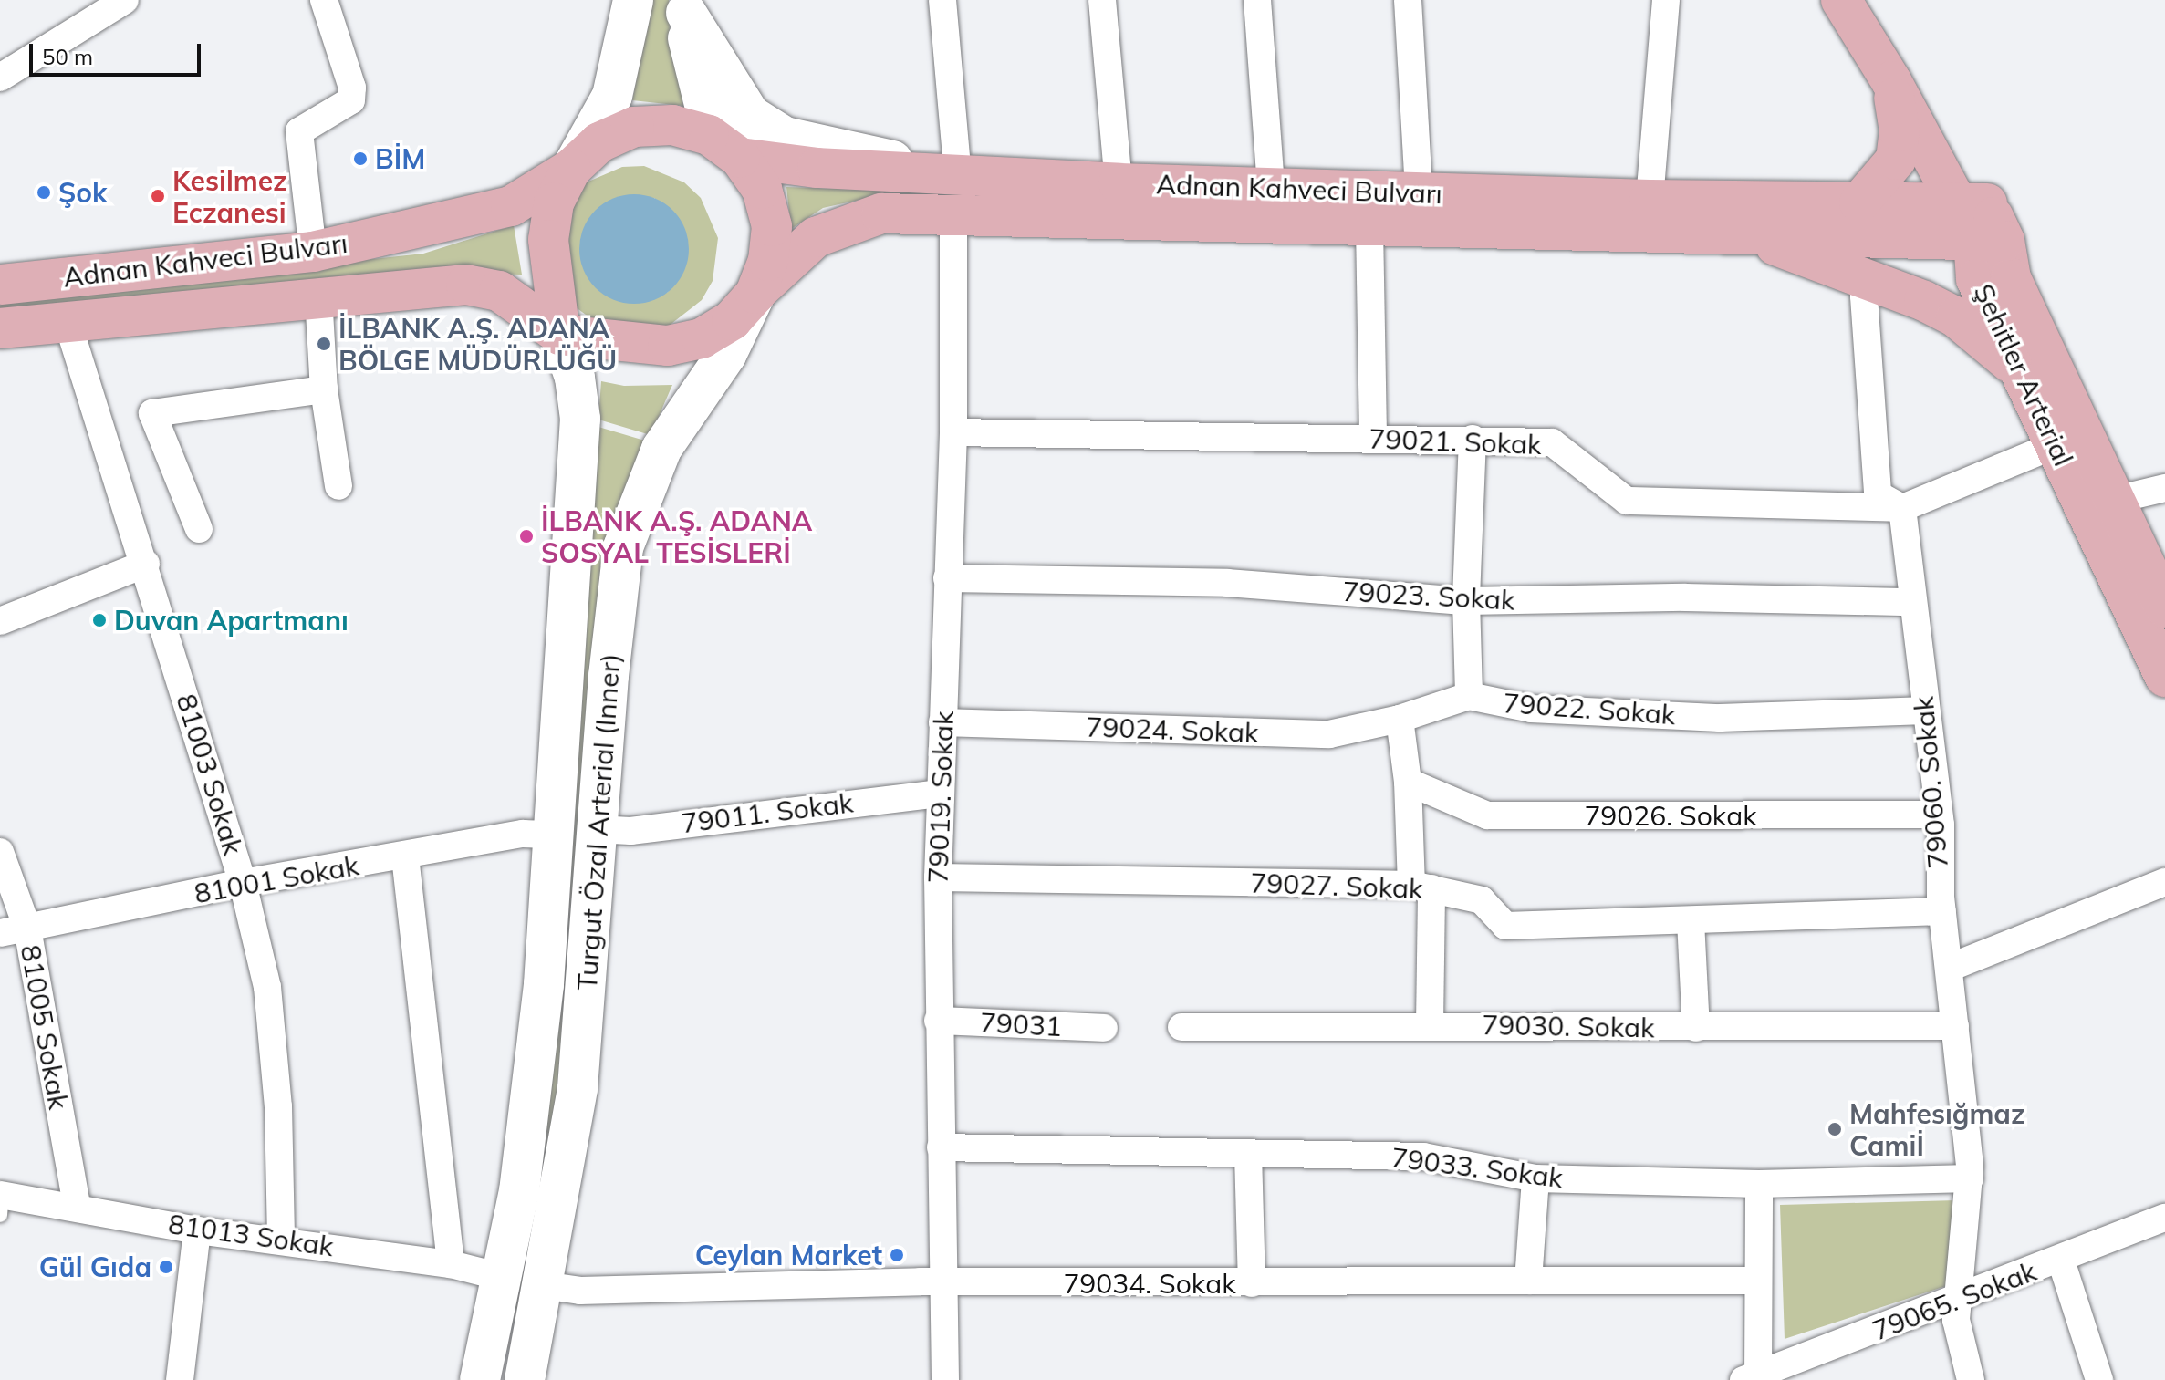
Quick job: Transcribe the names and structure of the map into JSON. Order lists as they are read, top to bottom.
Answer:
{
  "streets": {
    "main road": ["Adnan Kahveci Bulvarı", "Şehitler Arterial", "Turgut Özal Arterial (Inner)"],
    "street": [
      "79021. Sokak",
      "79023. Sokak",
      "79022. Sokak",
      "79024. Sokak",
      "81003 Sokak",
      "79060. Sokak",
      "79019. Sokak",
      "79011. Sokak",
      "79026. Sokak",
      "81001 Sokak",
      "79027. Sokak",
      "79031",
      "79030. Sokak",
      "81005 Sokak",
      "79033. Sokak",
      "81013 Sokak",
      "79034. Sokak",
      "79065. Sokak"
    ]
  },
  "crossings": [
    ["Adnan Kahveci Bulvarı", "81003 Sokak"],
    ["Adnan Kahveci Bulvarı", "79019. Sokak"],
    ["Adnan Kahveci Bulvarı", "Turgut Özal Arterial (Inner)"],
    ["Şehitler Arterial", "79021. Sokak"],
    ["79021. Sokak", "79022. Sokak"],
    ["79021. Sokak", "79060. Sokak"],
    ["79021. Sokak", "79019. Sokak"],
    ["79023. Sokak", "79022. Sokak"],
    ["79023. Sokak", "79060. Sokak"],
    ["79023. Sokak", "79019. Sokak"],
    ["79022. Sokak", "79024. Sokak"],
    ["79022. Sokak", "79060. Sokak"],
    ["79024. Sokak", "79019. Sokak"],
    ["81003 Sokak", "81001 Sokak"],
    ["81003 Sokak", "81013 Sokak"],
    ["79060. Sokak", "79026. Sokak"],
    ["79060. Sokak", "79027. Sokak"],
    ["79060. Sokak", "79030. Sokak"],
    ["79060. Sokak", "79033. Sokak"],
    ["79060. Sokak", "79065. Sokak"],
    ["79019. Sokak", "79011. Sokak"],
    ["79019. Sokak", "79027. Sokak"],
    ["79019. Sokak", "79031"],
    ["79019. Sokak", "79033. Sokak"],
    ["79019. Sokak", "79034. Sokak"],
    ["79011. Sokak", "Turgut Özal Arterial (Inner)"],
    ["Turgut Özal Arterial (Inner)", "81001 Sokak"],
    ["Turgut Özal Arterial (Inner)", "81013 Sokak"],
    ["Turgut Özal Arterial (Inner)", "79034. Sokak"],
    ["81001 Sokak", "81005 Sokak"],
    ["81005 Sokak", "81013 Sokak"]
  ],
  "places": [
    "BİM",
    "Şok",
    "Kesilmez Eczanesi",
    "İLBANK A.Ş. ADANA BÖLGE MÜDÜRLÜĞÜ",
    "İLBANK A.Ş. ADANA SOSYAL TESİSLERİ",
    "Duvan Apartmanı",
    "Mahfesığmaz Camiİ",
    "Ceylan Market",
    "Gül Gıda"
  ],
  "scale_bar": "50 m"
}
